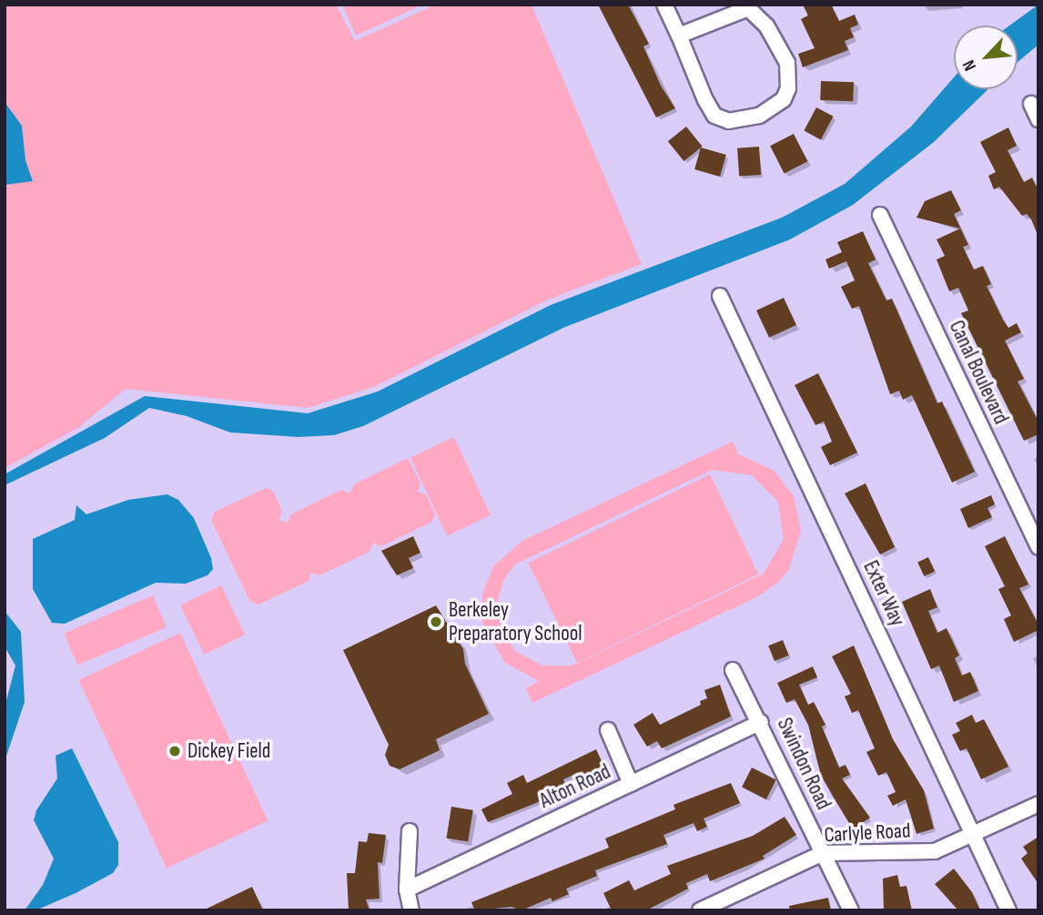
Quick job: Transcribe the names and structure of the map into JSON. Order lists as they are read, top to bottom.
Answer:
{
  "streets": {
    "street": [
      "Canal Boulevard",
      "Exter Way",
      "Swindon Road",
      "Alton Road",
      "Carlyle Road"
    ]
  },
  "crossings": [
    ["Exter Way", "Carlyle Road"],
    ["Swindon Road", "Alton Road"],
    ["Swindon Road", "Carlyle Road"]
  ],
  "places": ["Berkeley Preparatory School", "Dickey Field"],
  "north": "bottom left"
}
